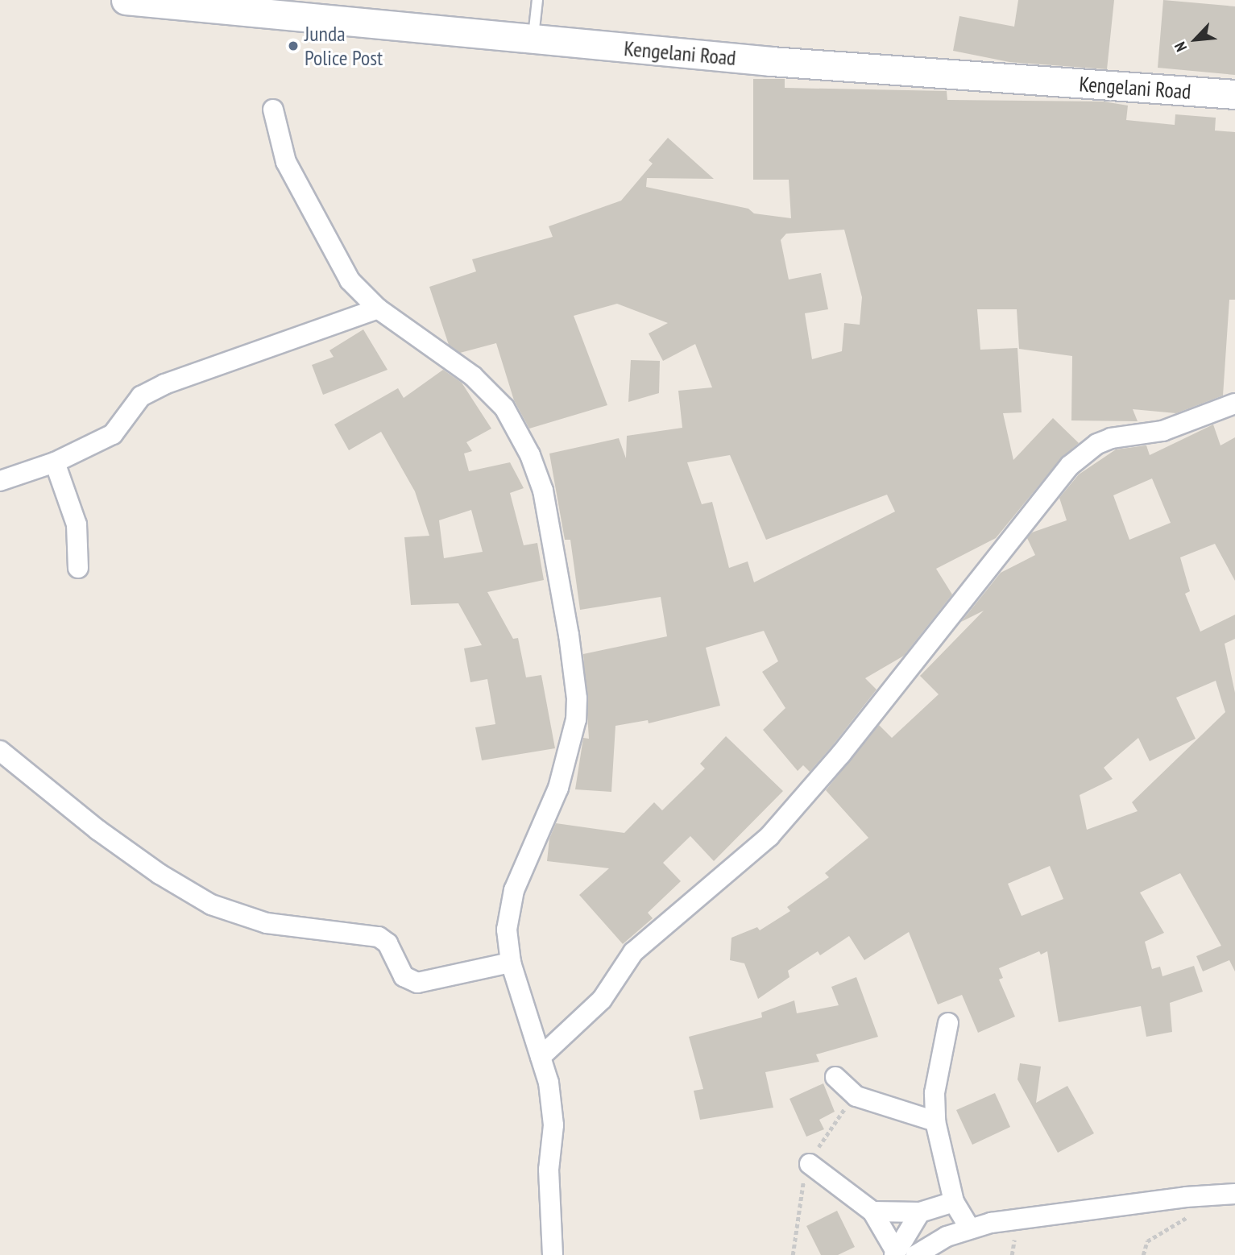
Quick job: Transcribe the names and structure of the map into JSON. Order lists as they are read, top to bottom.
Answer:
{
  "streets": {
    "main road": ["Kengelani Road"]
  },
  "places": ["Junda Police Post"],
  "north": "bottom left"
}
